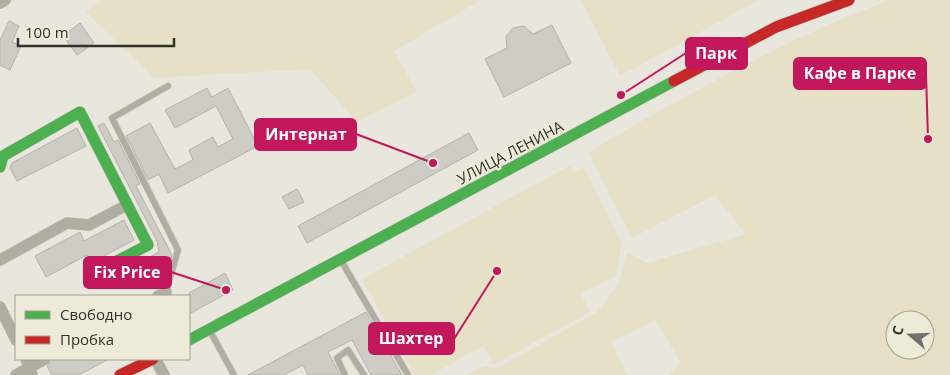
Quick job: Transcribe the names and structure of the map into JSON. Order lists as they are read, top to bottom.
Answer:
{
  "streets": {
    "main road": ["УЛИЦА ЛЕНИНА"]
  },
  "places": [
    "Парк",
    "Кафе в Парке",
    "Интернат",
    "Шахтер",
    "Fix Price"
  ],
  "legend": ["Свободно", "Пробка"],
  "scale_bar": "100 m",
  "north": "left"
}
